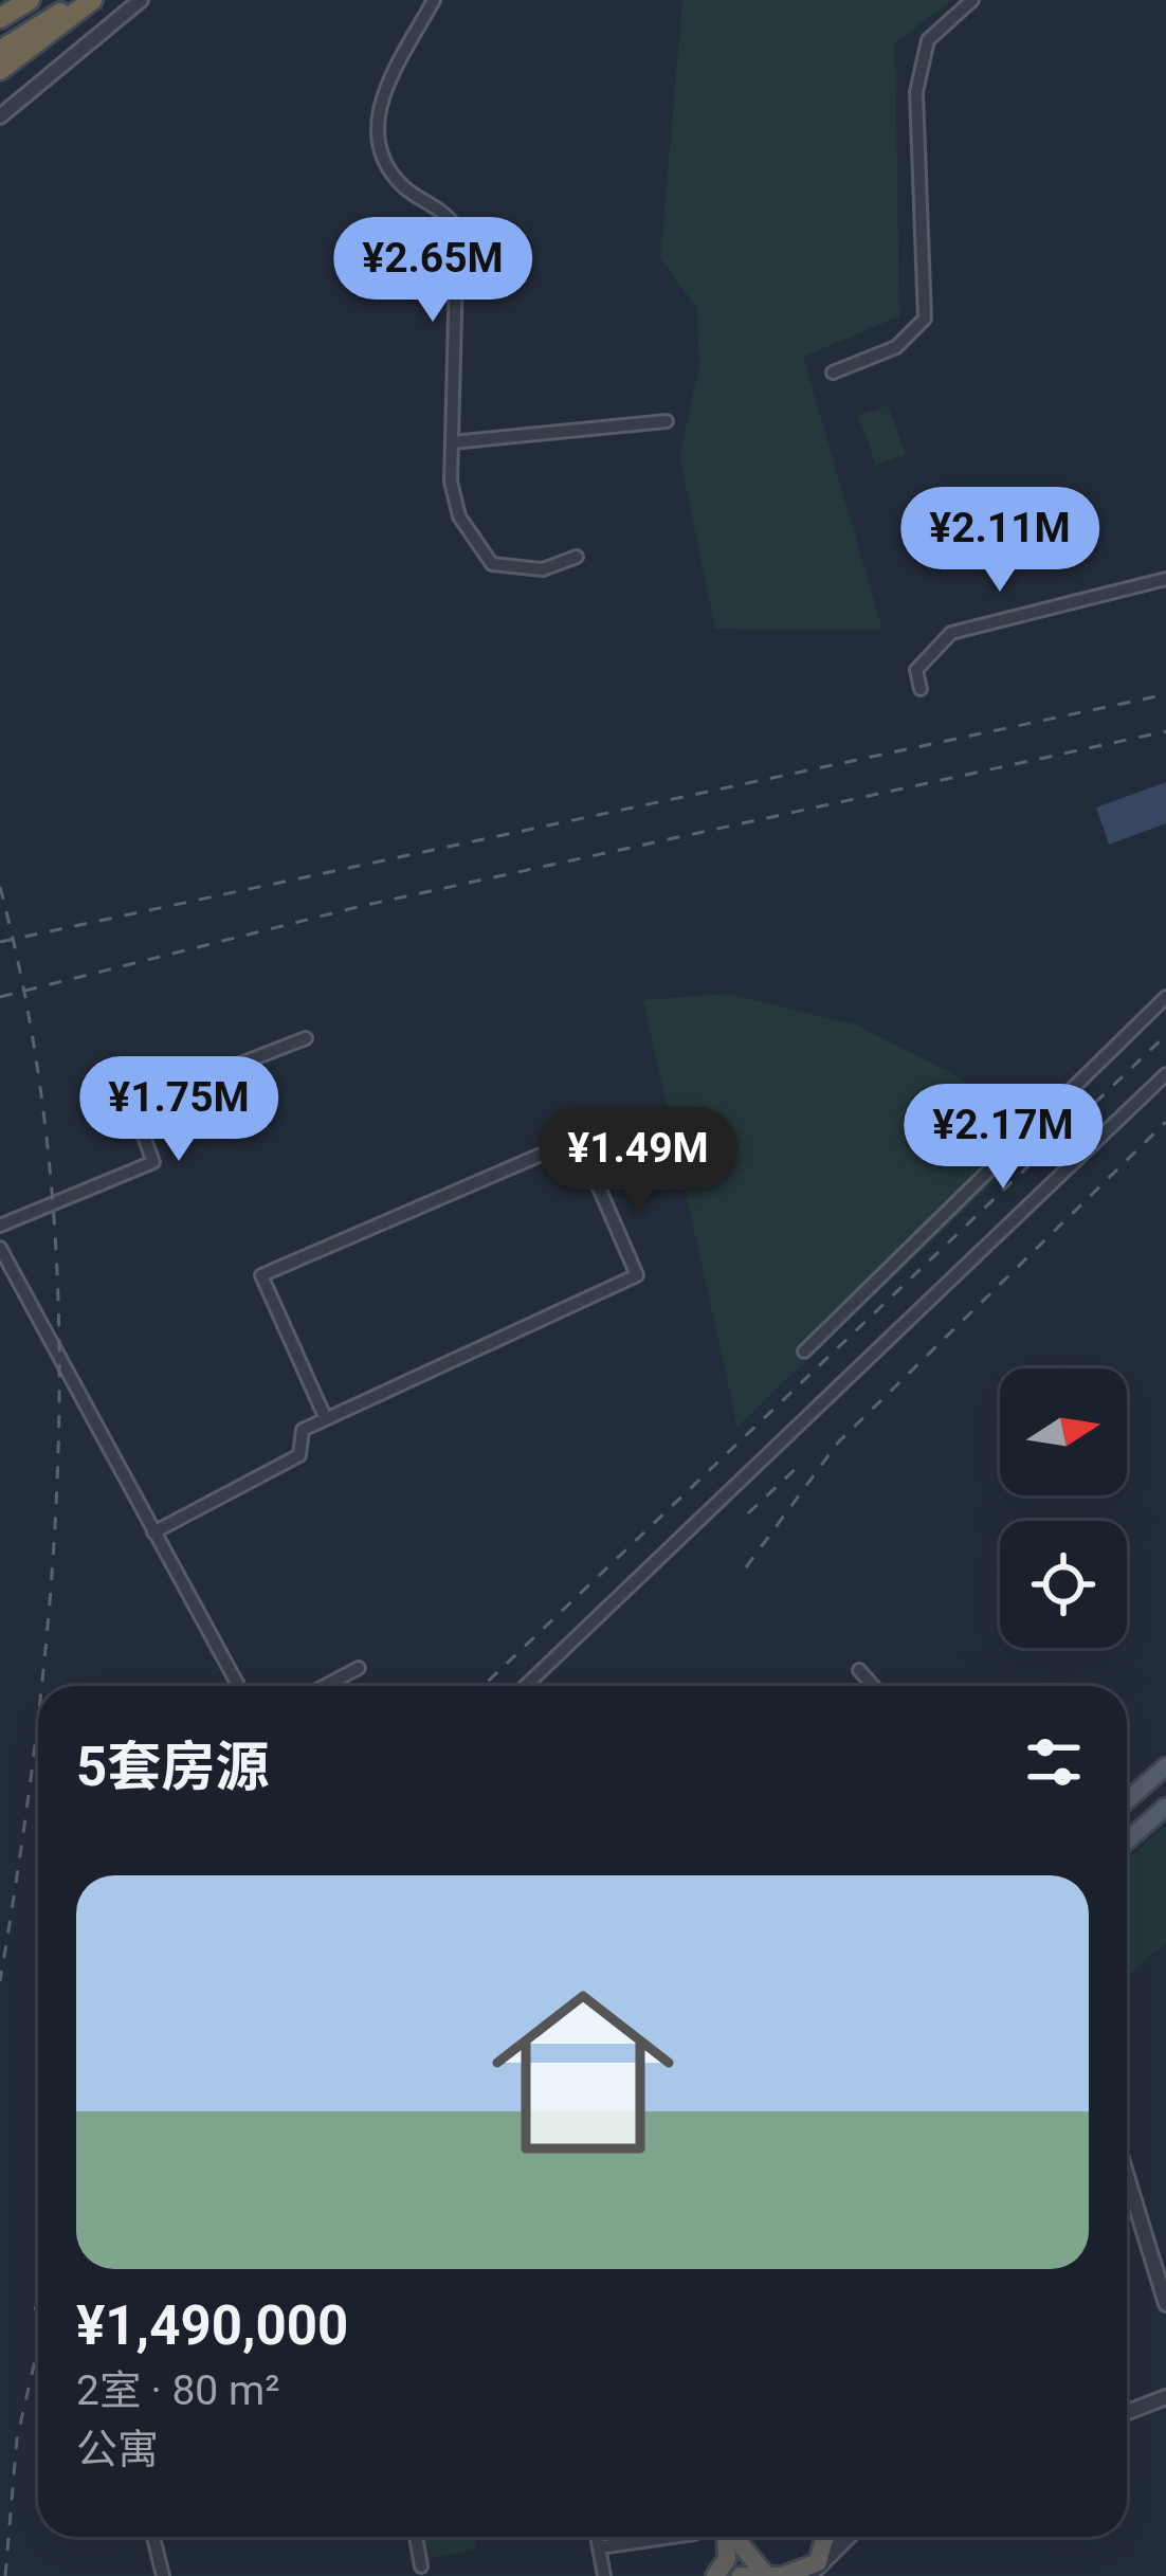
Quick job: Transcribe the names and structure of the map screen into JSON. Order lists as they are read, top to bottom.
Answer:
{
  "north": "right",
  "page": {
    "price": [
      "¥2.65M",
      "¥2.11M",
      "¥1.75M",
      "¥2.17M",
      "¥1.49M"
    ],
    "heading": "5套房源",
    "list": [
      {
        "name": "¥1,490,000",
        "note": "2室 · 80 m² · 公寓"
      }
    ]
  }
}
